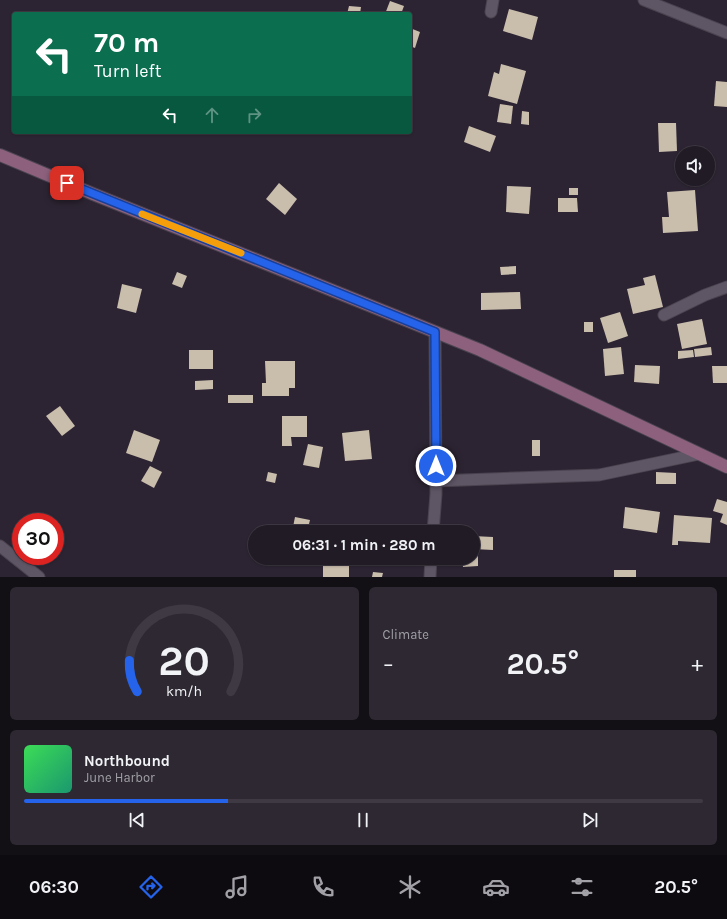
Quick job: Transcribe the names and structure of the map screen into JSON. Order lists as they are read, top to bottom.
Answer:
{
  "page": {
    "turn": ["70 m", "Turn left"],
    "limit": "30",
    "trip": "06:31 · 1 min · 280 m",
    "tile": "Climate",
    "heat": ["−", "20.5°", "+"],
    "song": ["Northbound", "June Harbor"],
    "tabs": ["06:30", "20.5°"],
    "gauge": ["20", "km/h"]
  }
}
